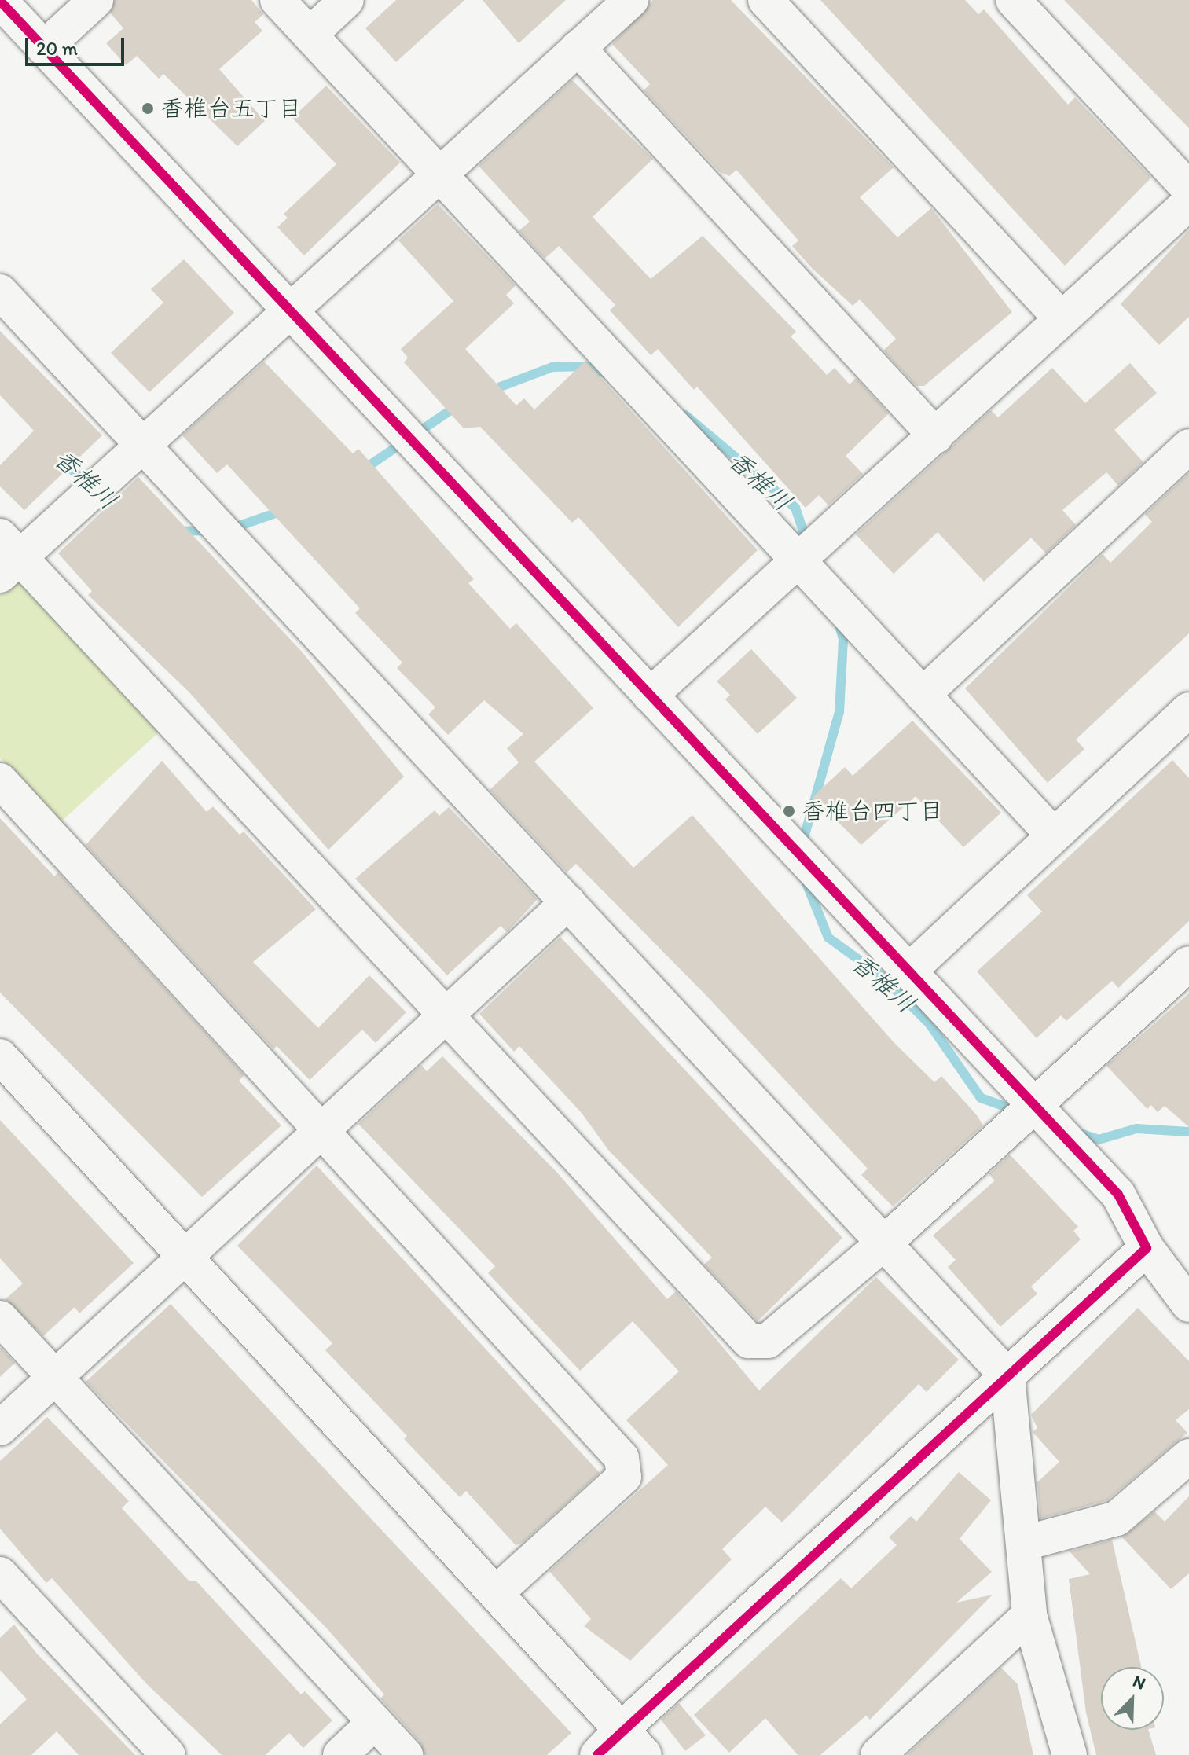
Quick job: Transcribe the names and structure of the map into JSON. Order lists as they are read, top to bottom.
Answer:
{
  "water": ["香椎川"],
  "places": ["香椎台五丁目", "香椎台四丁目"],
  "scale_bar": "20 m",
  "north": "top right"
}
